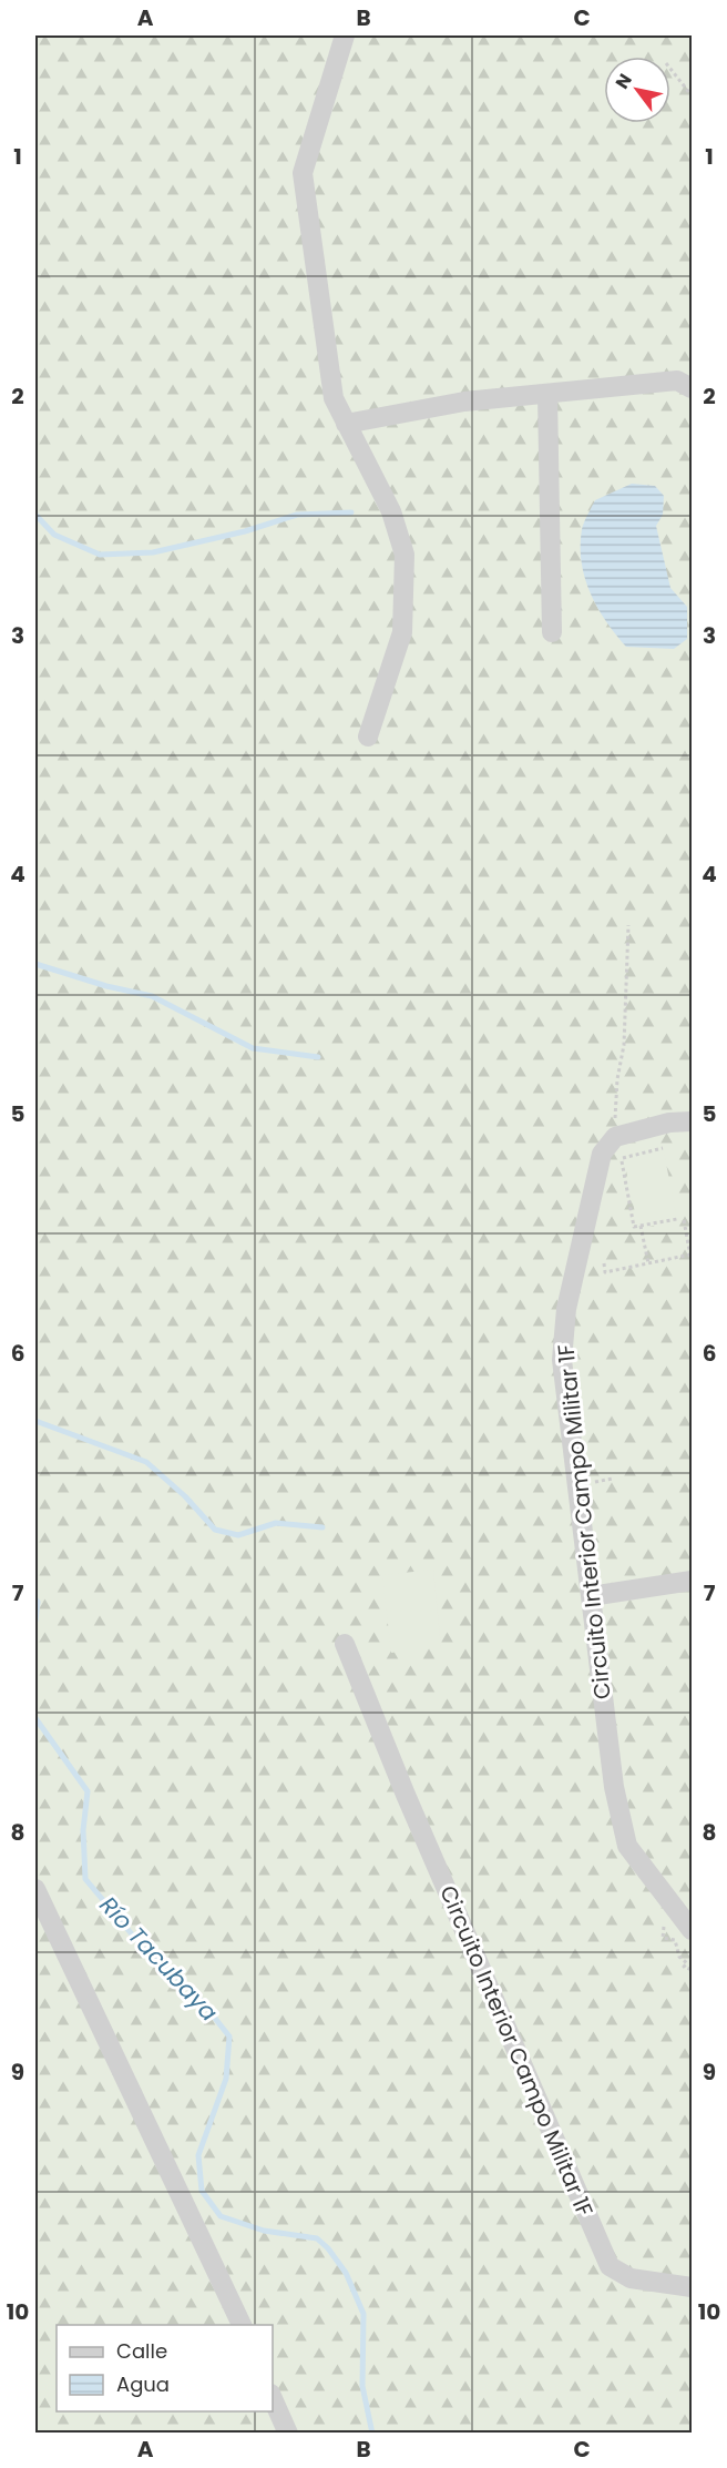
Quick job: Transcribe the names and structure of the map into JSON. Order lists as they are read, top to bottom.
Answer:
{
  "streets": {
    "street": ["Circuito Interior Campo Militar 1F"]
  },
  "water": ["Río Tacubaya"],
  "legend": ["Calle", "Agua"],
  "north": "top left",
  "grid": {
    "columns": ["A", "B", "C"],
    "rows": [
      "1",
      "2",
      "3",
      "4",
      "5",
      "6",
      "7",
      "8",
      "9",
      "10"
    ]
  }
}
